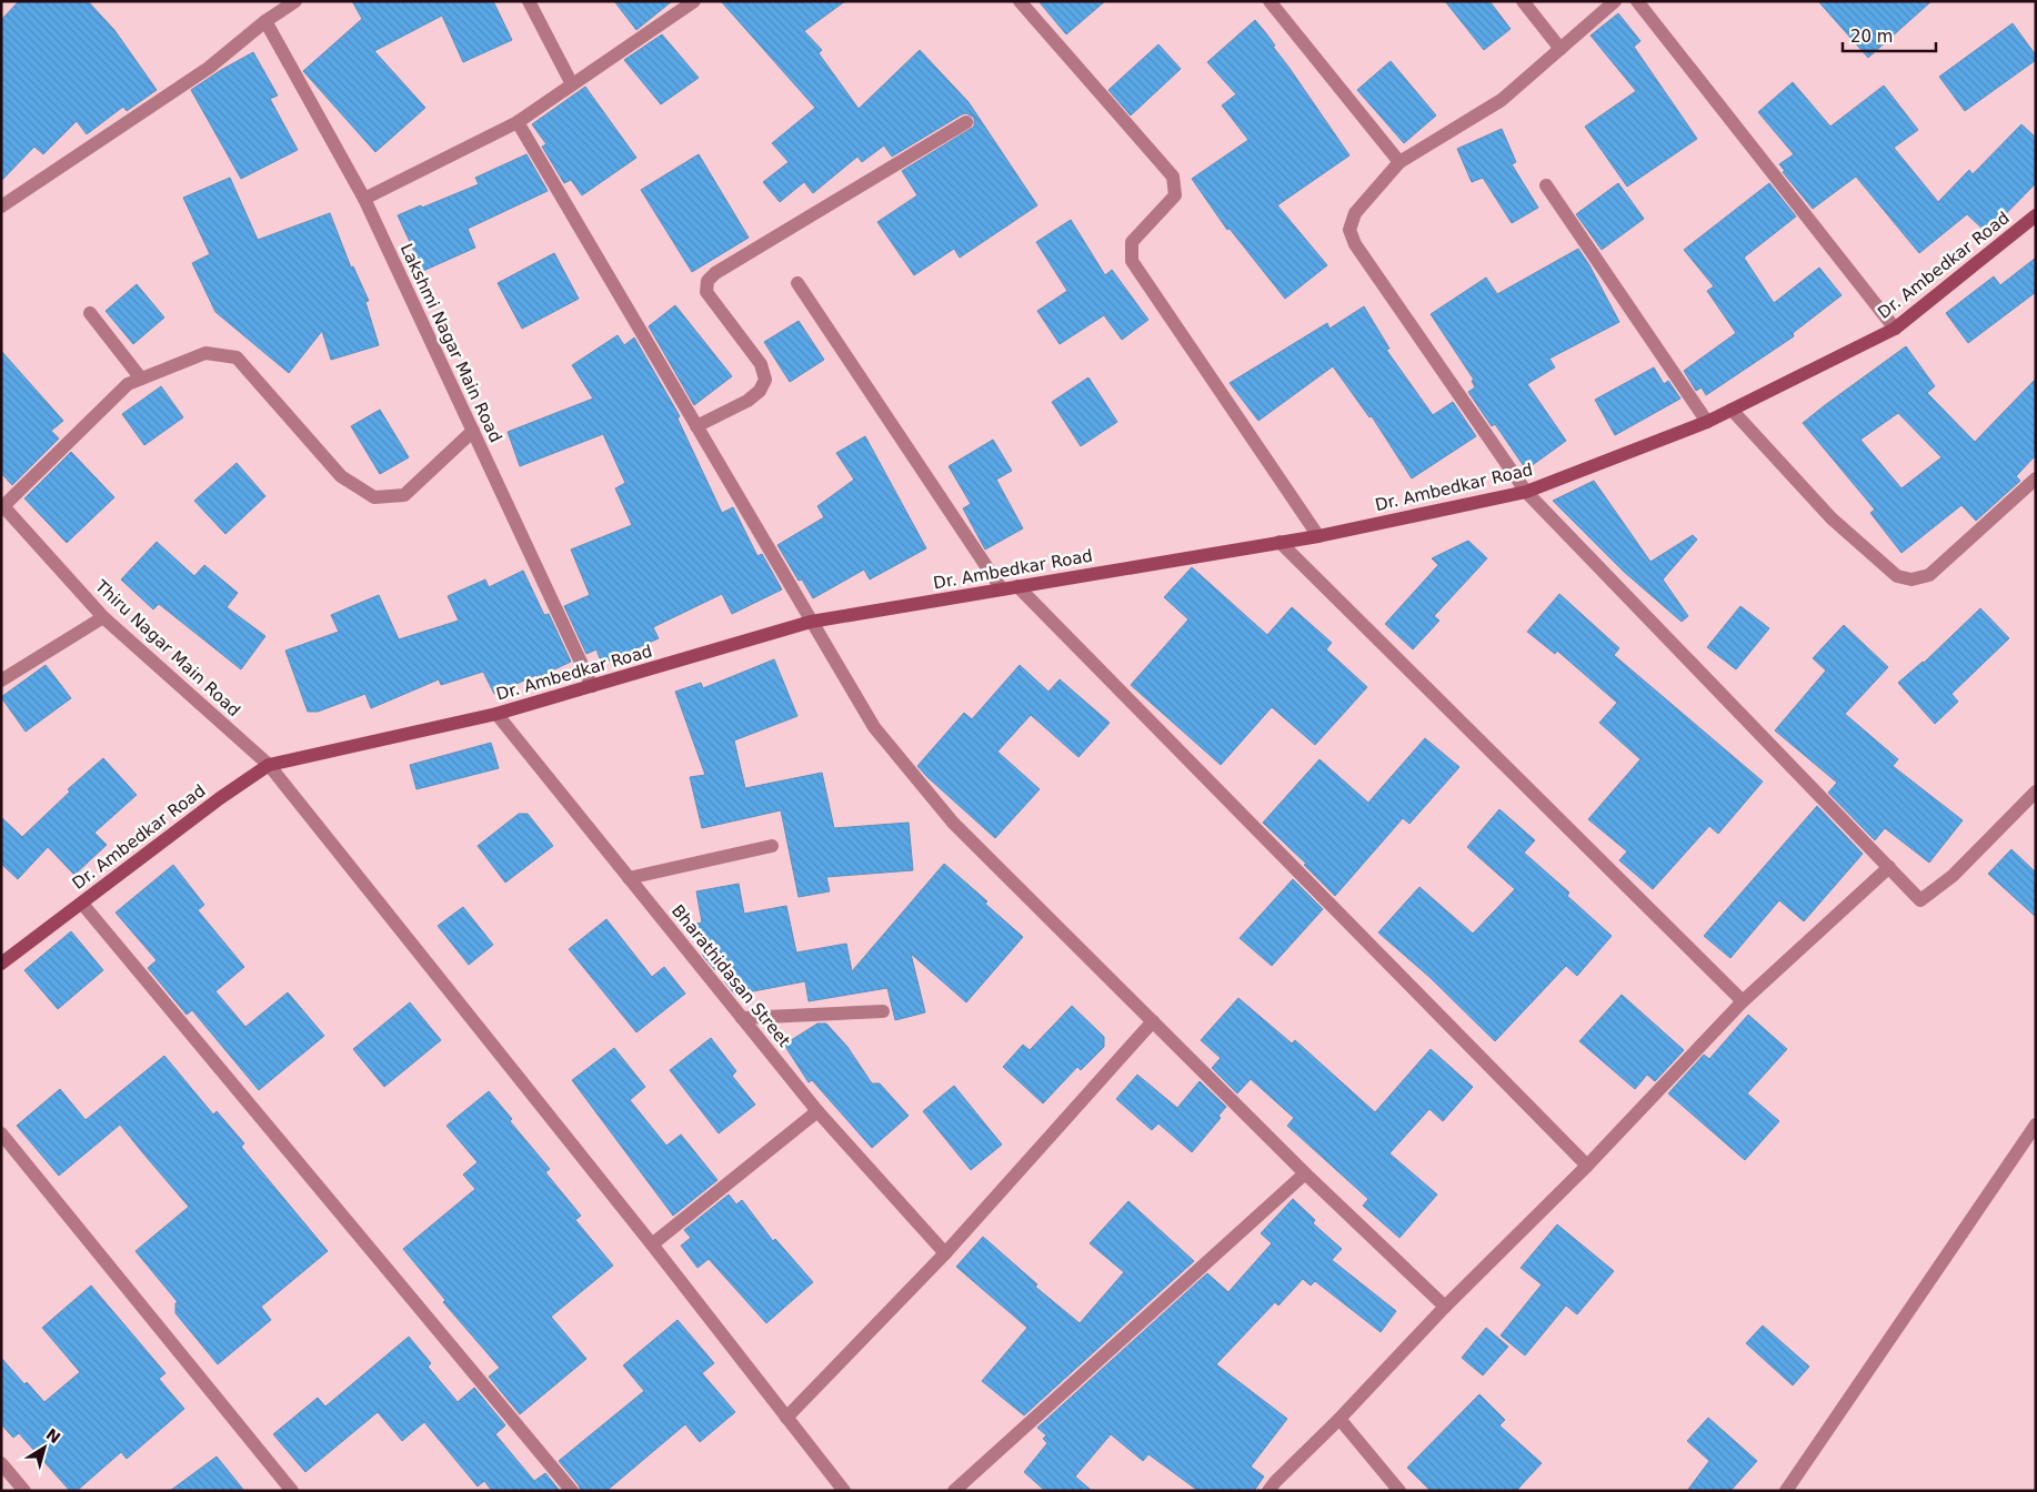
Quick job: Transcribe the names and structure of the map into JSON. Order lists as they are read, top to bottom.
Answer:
{
  "streets": {
    "street": [
      "Dr. Ambedkar Road",
      "Lakshmi Nagar Main Road",
      "Thiru Nagar Main Road",
      "Bharathidasan Street"
    ]
  },
  "crossings": [
    ["Dr. Ambedkar Road", "Lakshmi Nagar Main Road"],
    ["Dr. Ambedkar Road", "Thiru Nagar Main Road"],
    ["Dr. Ambedkar Road", "Bharathidasan Street"]
  ],
  "scale_bar": "20 m",
  "north": "top right"
}
